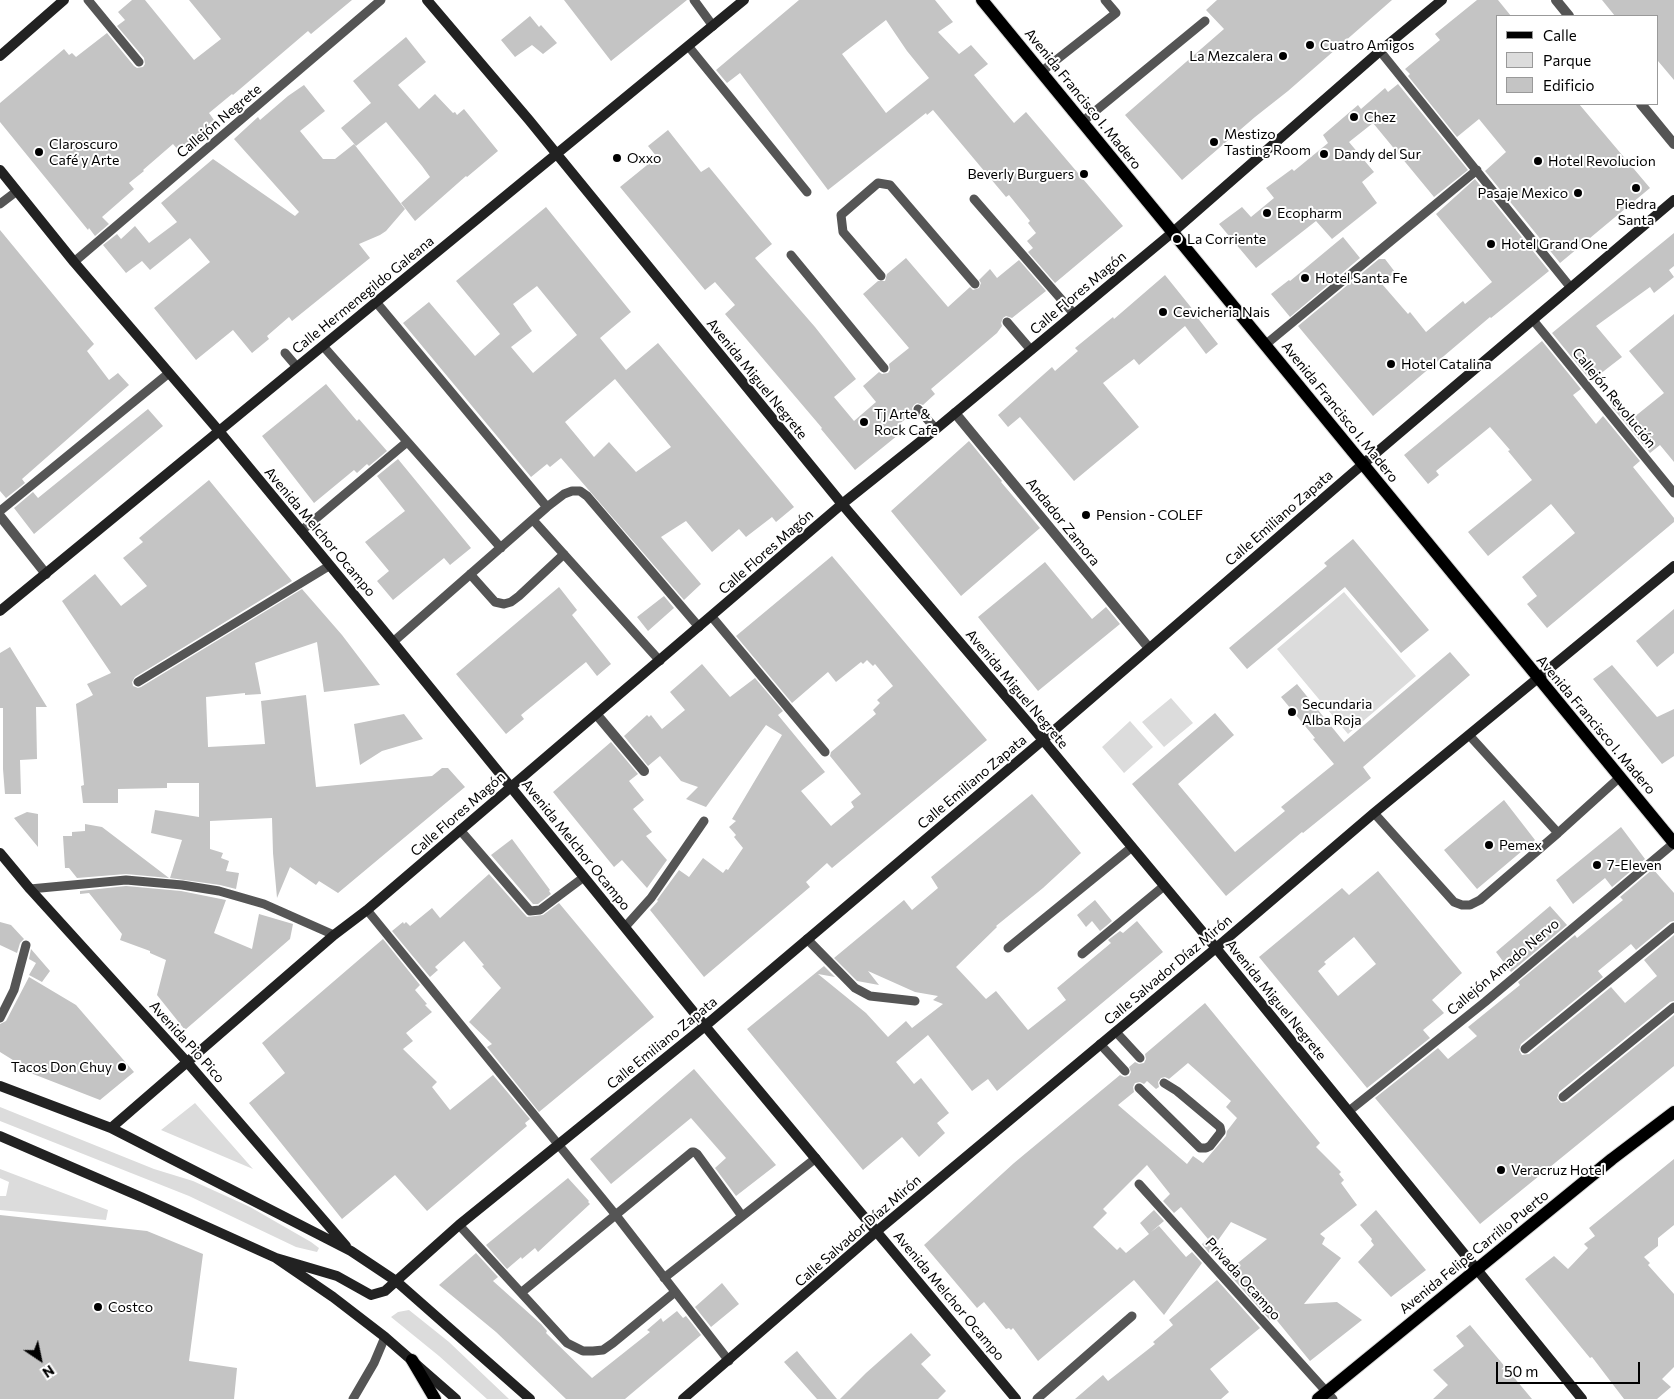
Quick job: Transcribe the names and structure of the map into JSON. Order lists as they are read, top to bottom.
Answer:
{
  "streets": {
    "main road": ["Avenida Francisco I. Madero", "Avenida Felipe Carrillo Puerto"],
    "street": [
      "Calle Flores Magón",
      "Calle Hermenegildo Galeana",
      "Avenida Miguel Negrete",
      "Calle Emiliano Zapata",
      "Andador Zamora",
      "Avenida Melchor Ocampo",
      "Calle Salvador Díaz Mirón",
      "Avenida Pio Pico"
    ],
    "lane": [
      "Callejón Negrete",
      "Callejón Revolución",
      "Callejón Amado Nervo",
      "Privada Ocampo"
    ]
  },
  "crossings": [
    ["Avenida Francisco I. Madero", "Calle Flores Magón"],
    ["Avenida Francisco I. Madero", "Calle Emiliano Zapata"],
    ["Avenida Francisco I. Madero", "Callejón Amado Nervo"],
    ["Avenida Francisco I. Madero", "Calle Salvador Díaz Mirón"],
    ["Callejón Negrete", "Avenida Melchor Ocampo"],
    ["Calle Flores Magón", "Avenida Miguel Negrete"],
    ["Calle Flores Magón", "Andador Zamora"],
    ["Calle Flores Magón", "Avenida Melchor Ocampo"],
    ["Calle Flores Magón", "Avenida Pio Pico"],
    ["Calle Hermenegildo Galeana", "Avenida Miguel Negrete"],
    ["Calle Hermenegildo Galeana", "Avenida Melchor Ocampo"],
    ["Avenida Miguel Negrete", "Calle Emiliano Zapata"],
    ["Avenida Miguel Negrete", "Callejón Amado Nervo"],
    ["Avenida Miguel Negrete", "Calle Salvador Díaz Mirón"],
    ["Avenida Miguel Negrete", "Avenida Felipe Carrillo Puerto"],
    ["Callejón Revolución", "Calle Emiliano Zapata"],
    ["Calle Emiliano Zapata", "Andador Zamora"],
    ["Calle Emiliano Zapata", "Avenida Melchor Ocampo"],
    ["Avenida Melchor Ocampo", "Calle Salvador Díaz Mirón"],
    ["Avenida Felipe Carrillo Puerto", "Privada Ocampo"]
  ],
  "places": [
    "Cuatro Amigos",
    "La Mezcalera",
    "Chez",
    "Mestizo Tasting Room",
    "Claroscuro Café y Arte",
    "Dandy del Sur",
    "Oxxo",
    "Hotel Revolucion",
    "Beverly Burguers",
    "Piedra Santa",
    "Pasaje Mexico",
    "Ecopharm",
    "La Corriente",
    "Hotel Grand One",
    "Hotel Santa Fe",
    "Cevicheria Nais",
    "Hotel Catalina",
    "Tj Arte & Rock Cafe",
    "Pension - COLEF",
    "Secundaria Alba Roja",
    "Pemex",
    "7-Eleven",
    "Tacos Don Chuy",
    "Veracruz Hotel",
    "Costco"
  ],
  "legend": ["Calle", "Parque", "Edificio"],
  "scale_bar": "50 m",
  "north": "bottom right"
}
